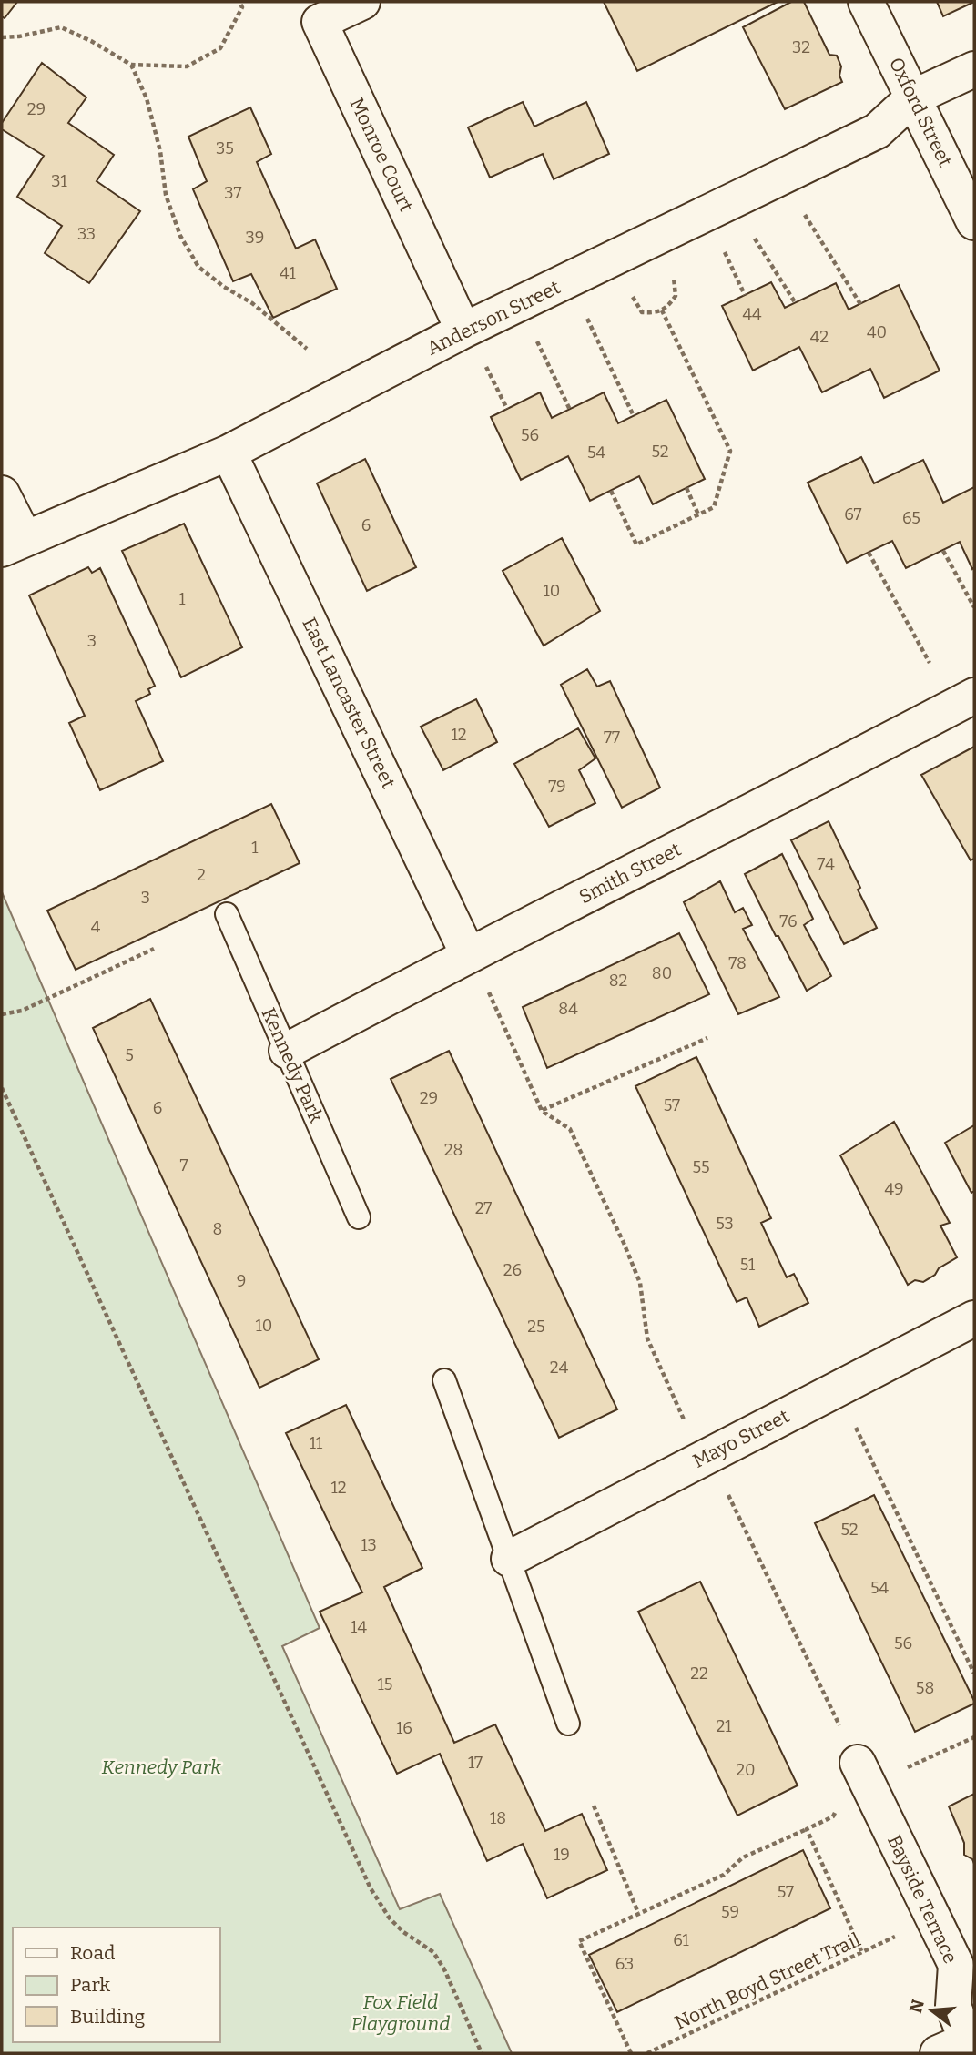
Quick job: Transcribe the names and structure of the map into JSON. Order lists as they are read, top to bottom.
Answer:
{
  "streets": {
    "street": [
      "Oxford Street",
      "Monroe Court",
      "Anderson Street",
      "East Lancaster Street",
      "Smith Street",
      "Mayo Street",
      "Bayside Terrace"
    ],
    "lane": ["Kennedy Park"],
    "path": ["North Boyd Street Trail"]
  },
  "crossings": [
    ["Oxford Street", "Anderson Street"],
    ["Monroe Court", "Anderson Street"],
    ["Anderson Street", "East Lancaster Street"],
    ["East Lancaster Street", "Smith Street"],
    ["Smith Street", "Kennedy Park"]
  ],
  "parks": ["Kennedy Park", "Fox Field Playground"],
  "house_numbers": [
    "32",
    "29",
    "35",
    "31",
    "37",
    "33",
    "39",
    "41",
    "44",
    "40",
    "42",
    "56",
    "52",
    "54",
    "67",
    "65",
    "6",
    "10",
    "1",
    "3",
    "12",
    "77",
    "79",
    "1",
    "74",
    "2",
    "3",
    "76",
    "4",
    "78",
    "80",
    "82",
    "84",
    "5",
    "29",
    "57",
    "6",
    "28",
    "7",
    "55",
    "49",
    "27",
    "53",
    "8",
    "51",
    "26",
    "9",
    "10",
    "25",
    "24",
    "11",
    "12",
    "52",
    "13",
    "54",
    "14",
    "56",
    "22",
    "15",
    "58",
    "21",
    "16",
    "17",
    "20",
    "18",
    "19",
    "57",
    "59",
    "61",
    "63"
  ],
  "legend": ["Road", "Park", "Building"],
  "north": "left"
}
